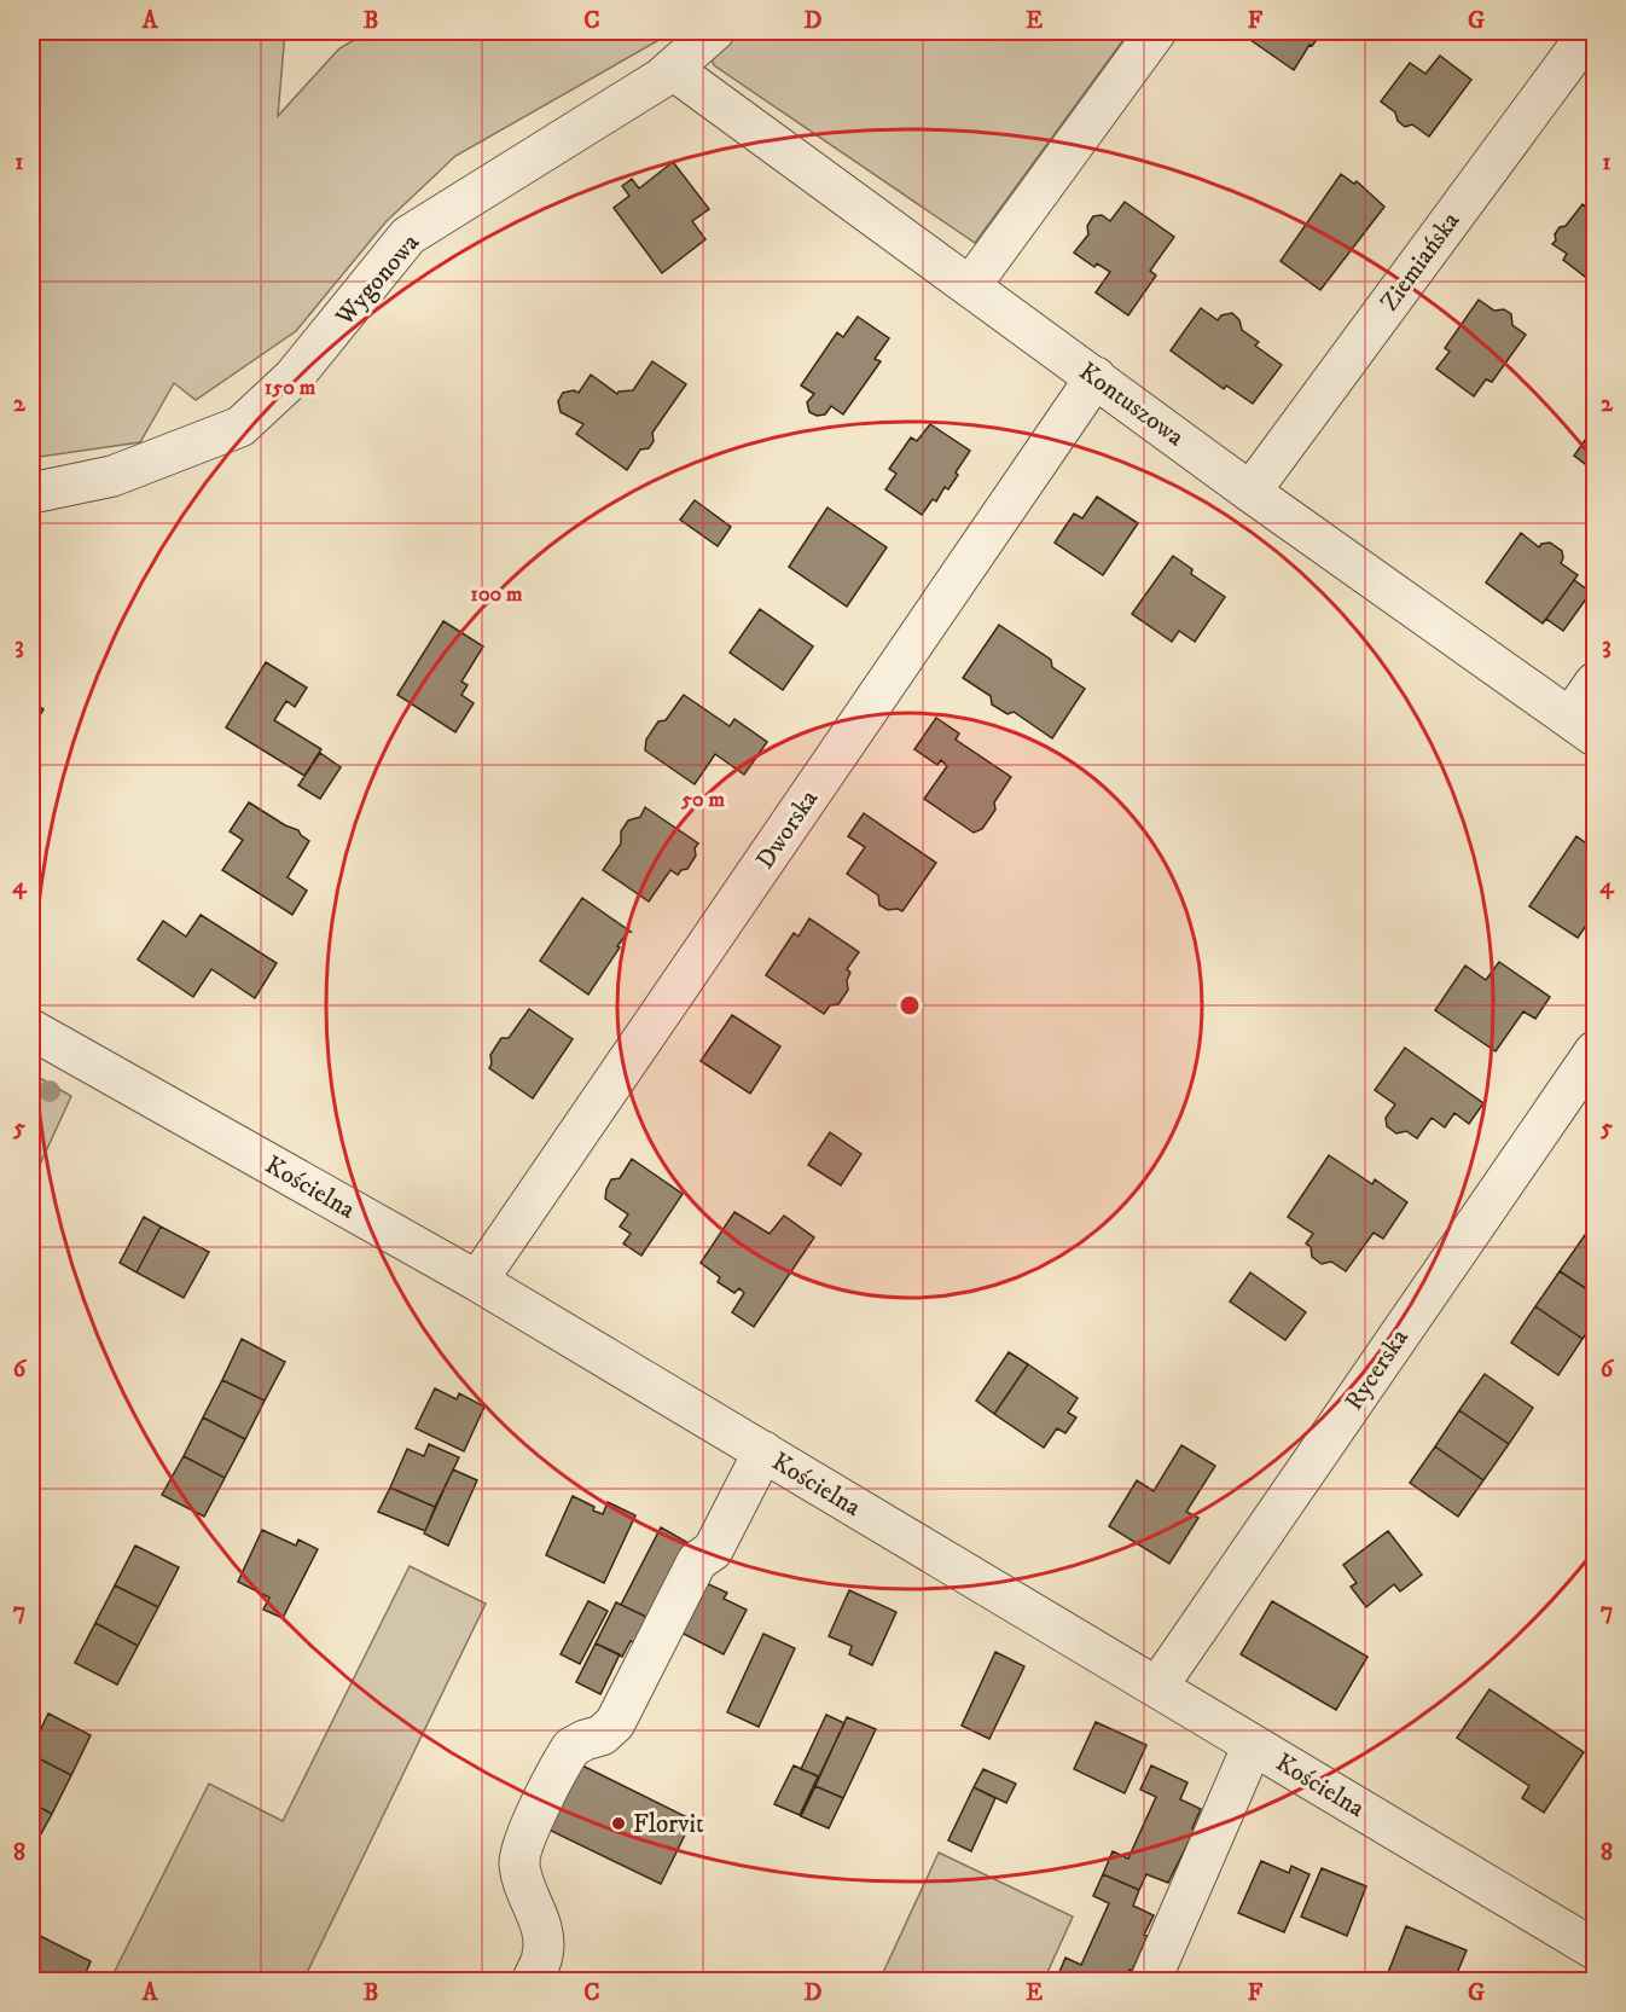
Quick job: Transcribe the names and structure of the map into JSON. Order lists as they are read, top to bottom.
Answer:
{
  "streets": {
    "street": [
      "Ziemiańska",
      "Wygonowa",
      "Kontuszowa",
      "Dworska",
      "Kościelna",
      "Rycerska"
    ]
  },
  "crossings": [
    ["Ziemiańska", "Kontuszowa"],
    ["Wygonowa", "Kontuszowa"],
    ["Kontuszowa", "Dworska"],
    ["Dworska", "Kościelna"],
    ["Kościelna", "Rycerska"]
  ],
  "places": ["Florvit"],
  "grid": {
    "columns": [
      "A",
      "B",
      "C",
      "D",
      "E",
      "F",
      "G"
    ],
    "rows": [
      "1",
      "2",
      "3",
      "4",
      "5",
      "6",
      "7",
      "8"
    ]
  },
  "rings": ["150 m", "100 m", "50 m"]
}
